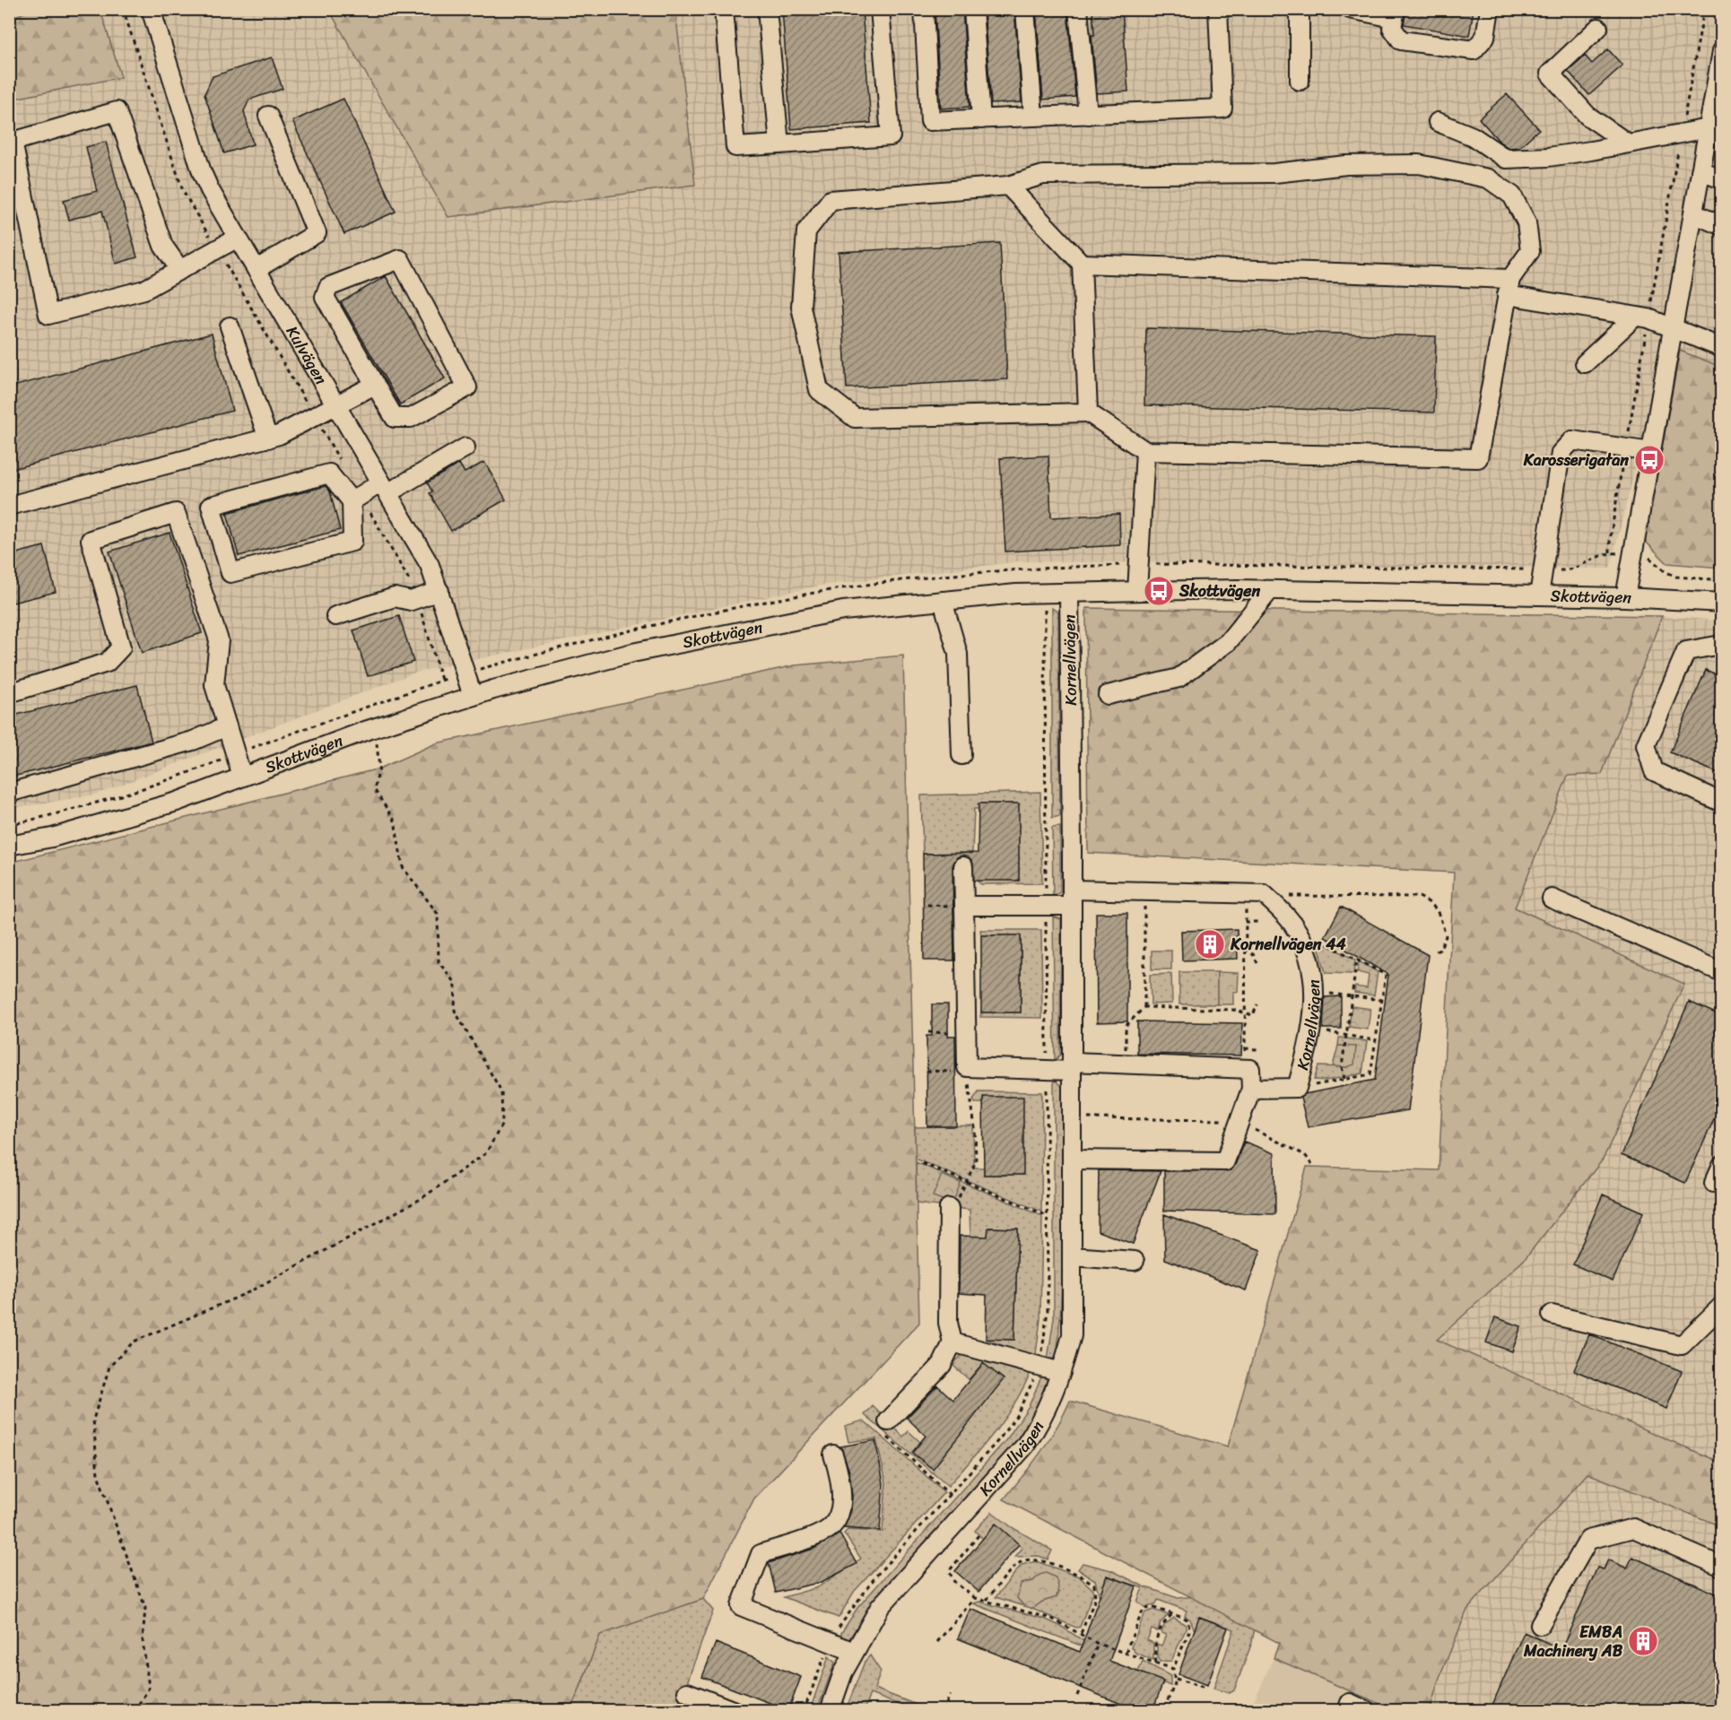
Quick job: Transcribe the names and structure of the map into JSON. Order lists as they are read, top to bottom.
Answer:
{
  "streets": {
    "street": ["Kulvägen", "Skottvägen", "Kornellvägen"]
  },
  "crossings": [
    ["Kulvägen", "Skottvägen"],
    ["Skottvägen", "Kornellvägen"]
  ],
  "places": {
    "bus stop": ["Karosserigatan", "Skottvägen"],
    "building": ["Kornellvägen 44", "EMBA Machinery AB"]
  }
}
